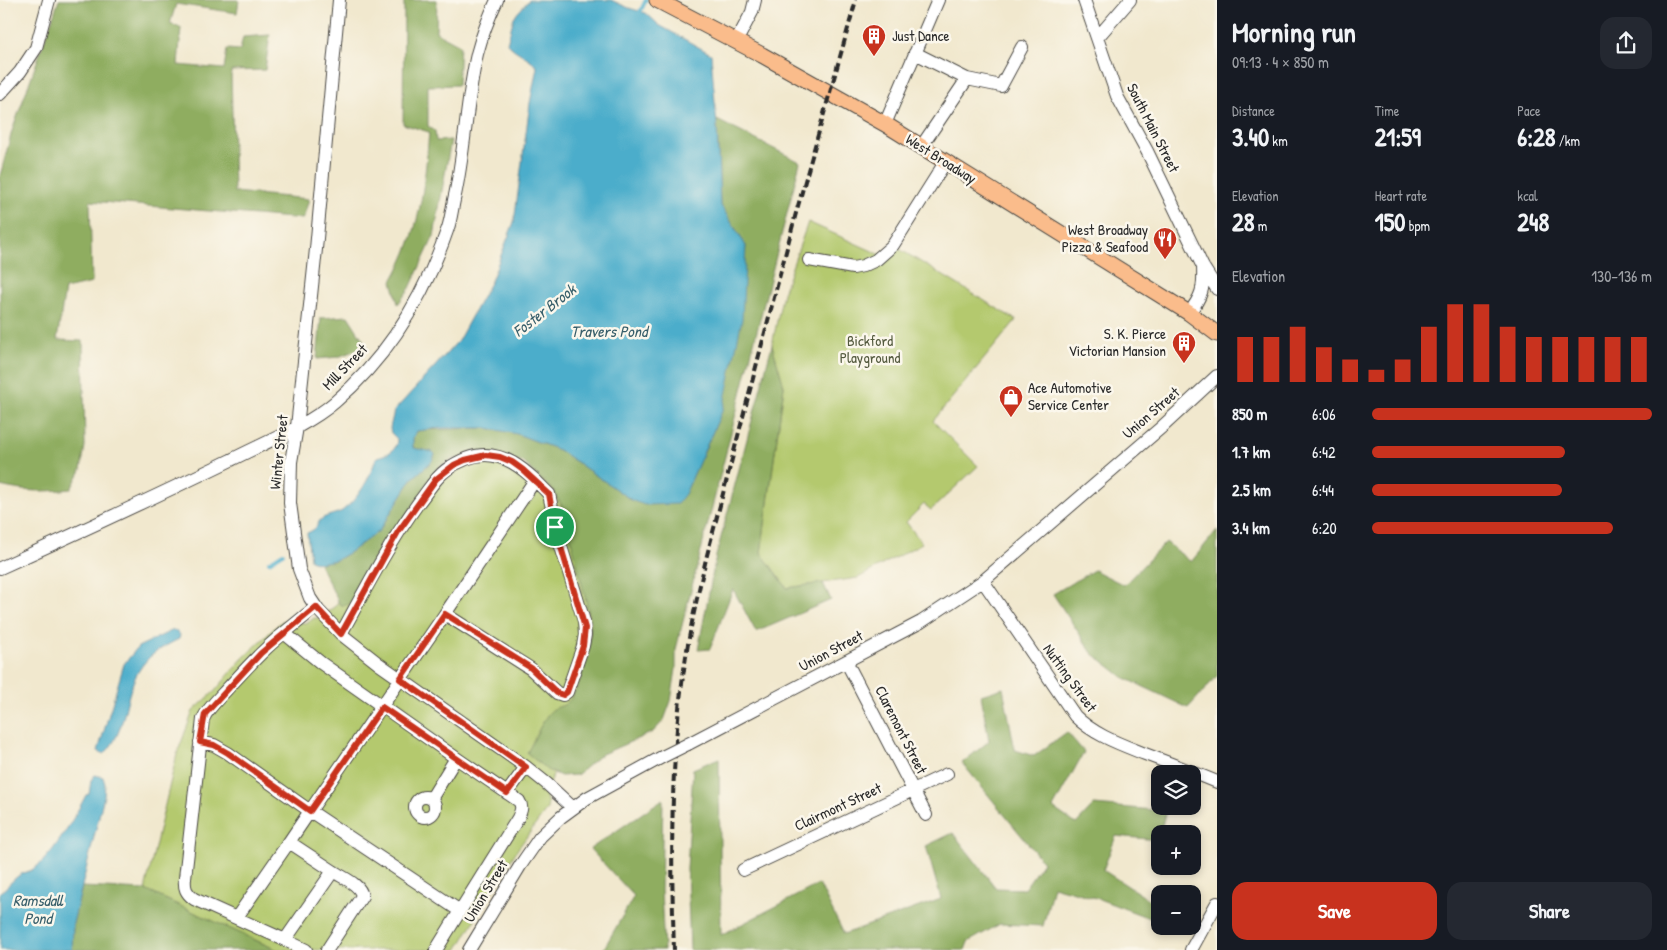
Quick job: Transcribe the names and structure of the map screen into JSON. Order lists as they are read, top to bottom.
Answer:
{
  "streets": {
    "main road": ["West Broadway"],
    "street": [
      "South Main Street",
      "Mill Street",
      "Union Street",
      "Winter Street",
      "Nutting Street",
      "Claremont Street",
      "Clairmont Street"
    ]
  },
  "crossings": [
    ["South Main Street", "West Broadway"],
    ["Mill Street", "Winter Street"],
    ["Union Street", "Winter Street"],
    ["Union Street", "Nutting Street"],
    ["Union Street", "Claremont Street"],
    ["Claremont Street", "Clairmont Street"]
  ],
  "water": ["Foster Brook", "Travers Pond", "Ramsdall Pond"],
  "parks": ["Bickford Playground"],
  "places": {
    "building": ["Just Dance", "S. K. Pierce Victorian Mansion"],
    "restaurant": ["West Broadway Pizza & Seafood"],
    "shop": ["Ace Automotive Service Center"]
  },
  "page": {
    "heading": ["Morning run", "09:13 · 4 × 850 m"],
    "stats": [
      ["Distance", "3.40 km"],
      ["Time", "21:59"],
      ["Pace", "6:28 /km"],
      ["Elevation", "28 m"],
      ["Heart rate", "150 bpm"],
      ["kcal", "248"]
    ],
    "chart": ["Elevation", "130–136 m"],
    "list": [
      {
        "name": "850 m",
        "note": "6:06"
      },
      {
        "name": "1.7 km",
        "note": "6:42"
      },
      {
        "name": "2.5 km",
        "note": "6:44"
      },
      {
        "name": "3.4 km",
        "note": "6:20"
      }
    ],
    "map_buttons": ["+", "−"],
    "buttons": ["Save", "Share"]
  }
}
